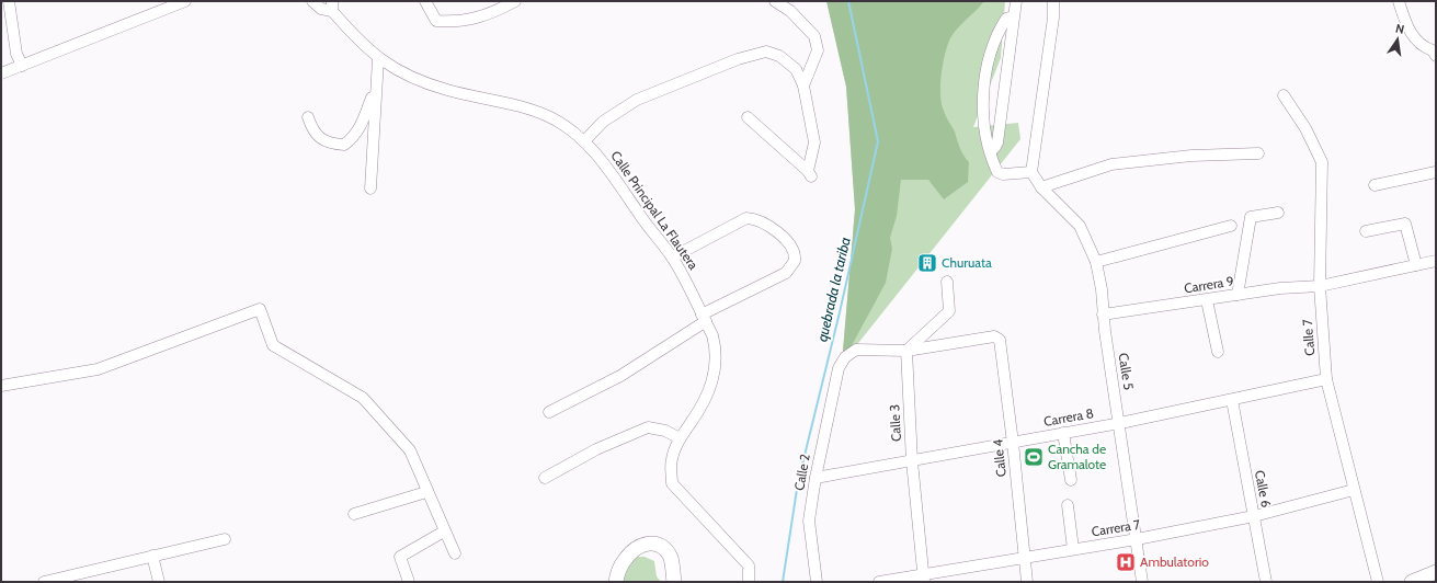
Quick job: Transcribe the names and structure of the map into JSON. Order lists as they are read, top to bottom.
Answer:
{
  "streets": {
    "street": [
      "Calle Principal La Flautera",
      "Carrera 9",
      "Calle 7",
      "Calle 5",
      "Carrera 8",
      "Calle 3",
      "Calle 4",
      "Calle 2",
      "Calle 6",
      "Carrera 7"
    ]
  },
  "crossings": [
    ["Carrera 9", "Calle 7"],
    ["Carrera 9", "Calle 5"],
    ["Calle 7", "Carrera 8"],
    ["Calle 7", "Carrera 7"],
    ["Calle 5", "Carrera 8"],
    ["Calle 5", "Carrera 7"],
    ["Carrera 8", "Calle 3"],
    ["Carrera 8", "Calle 4"],
    ["Carrera 8", "Calle 2"],
    ["Carrera 8", "Calle 6"],
    ["Calle 3", "Calle 4"],
    ["Calle 3", "Calle 2"],
    ["Calle 3", "Carrera 7"],
    ["Calle 4", "Calle 2"],
    ["Calle 4", "Carrera 7"],
    ["Calle 6", "Carrera 7"]
  ],
  "water": ["quebrada la tariba"],
  "places": {
    "building": ["Churuata"],
    "sports": ["Cancha de Gramalote"],
    "hospital": ["Ambulatorio"]
  },
  "north": "top"
}
